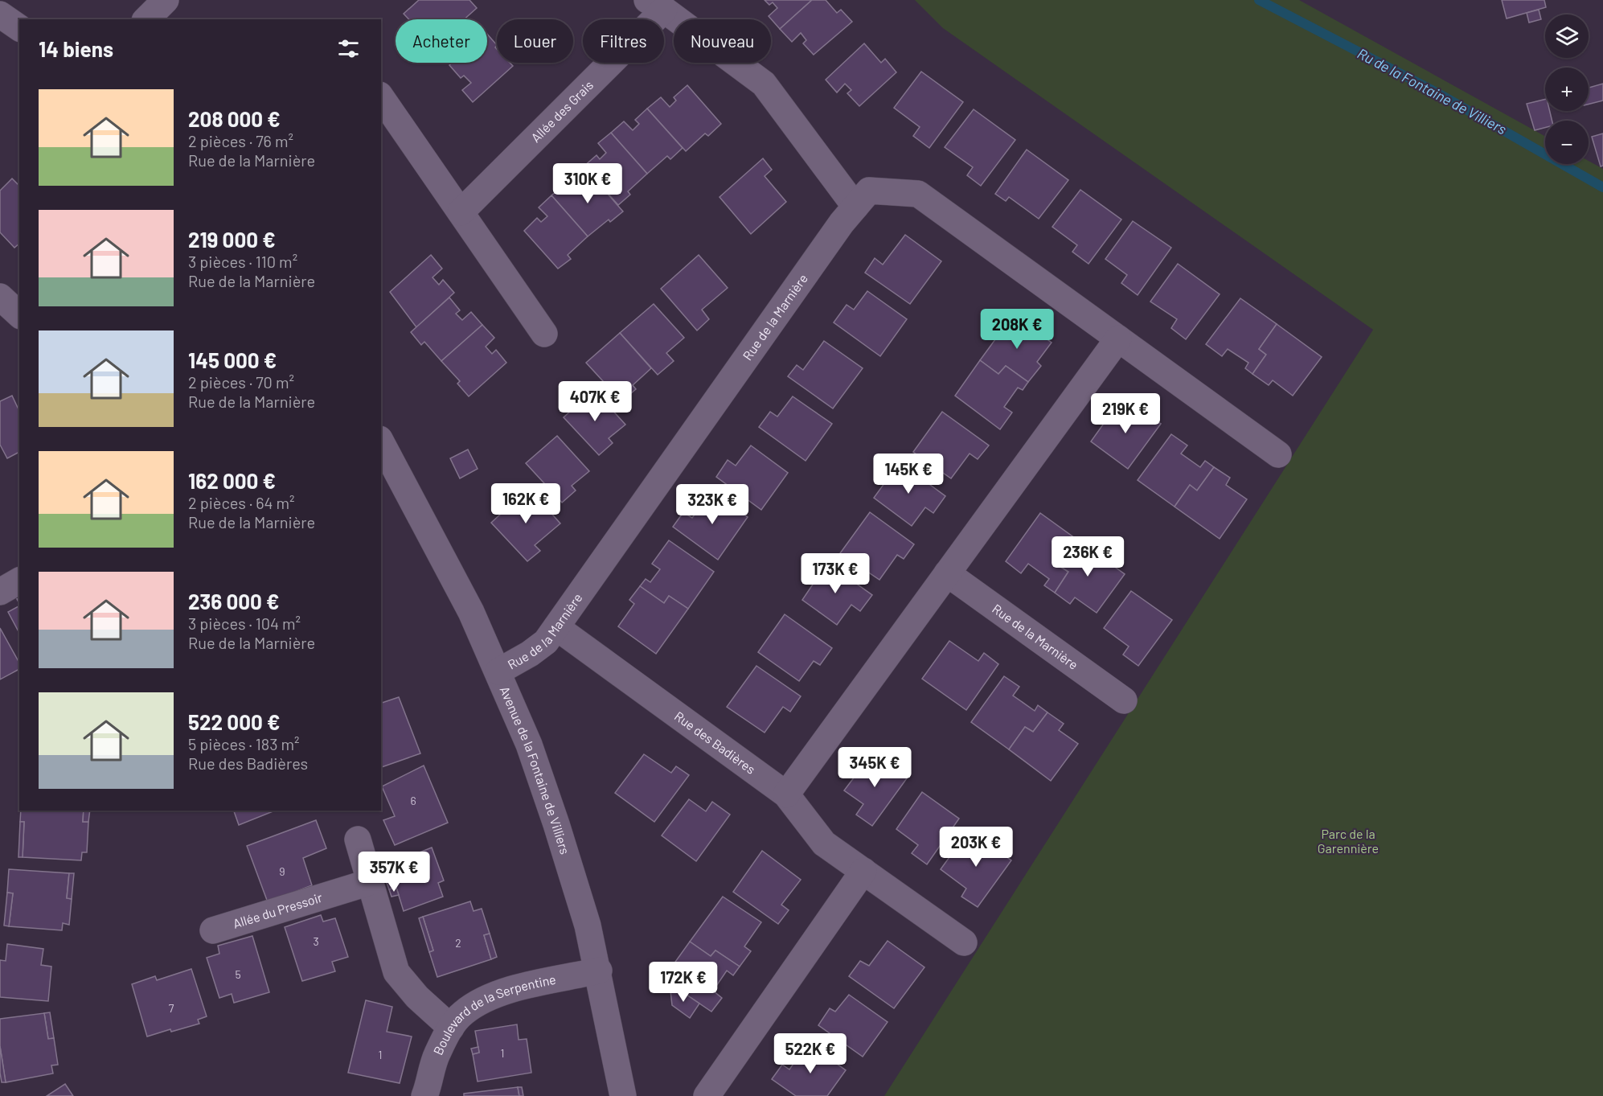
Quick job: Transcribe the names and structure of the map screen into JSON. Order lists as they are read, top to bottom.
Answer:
{
  "streets": {
    "street": [
      "Allée des Grais",
      "Rue de la Marnière",
      "Rue des Badières",
      "Avenue de la Fontaine de Villiers",
      "Allée du Pressoir",
      "Boulevard de la Serpentine"
    ]
  },
  "crossings": [
    ["Rue de la Marnière", "Rue des Badières"],
    ["Rue de la Marnière", "Avenue de la Fontaine de Villiers"],
    ["Avenue de la Fontaine de Villiers", "Boulevard de la Serpentine"]
  ],
  "water": ["Ru de la Fontaine de Villiers"],
  "parks": ["Parc de la Garennière"],
  "house_numbers": [
    "6",
    "9",
    "3",
    "2",
    "5",
    "7",
    "1",
    "1"
  ],
  "page": {
    "map_buttons": ["+", "−"],
    "chip": [
      "Acheter",
      "Louer",
      "Filtres",
      "Nouveau"
    ],
    "heading": "14 biens",
    "list": [
      {
        "name": "208 000 €",
        "note": "2 pièces · 76 m² · Rue de la Marnière"
      },
      {
        "name": "219 000 €",
        "note": "3 pièces · 110 m² · Rue de la Marnière"
      },
      {
        "name": "145 000 €",
        "note": "2 pièces · 70 m² · Rue de la Marnière"
      },
      {
        "name": "162 000 €",
        "note": "2 pièces · 64 m² · Rue de la Marnière"
      },
      {
        "name": "236 000 €",
        "note": "3 pièces · 104 m² · Rue de la Marnière"
      },
      {
        "name": "522 000 €",
        "note": "5 pièces · 183 m² · Rue des Badières"
      }
    ],
    "price": [
      "310K €",
      "208K €",
      "407K €",
      "219K €",
      "145K €",
      "162K €",
      "323K €",
      "236K €",
      "173K €",
      "345K €",
      "203K €",
      "357K €",
      "172K €",
      "522K €"
    ]
  }
}
